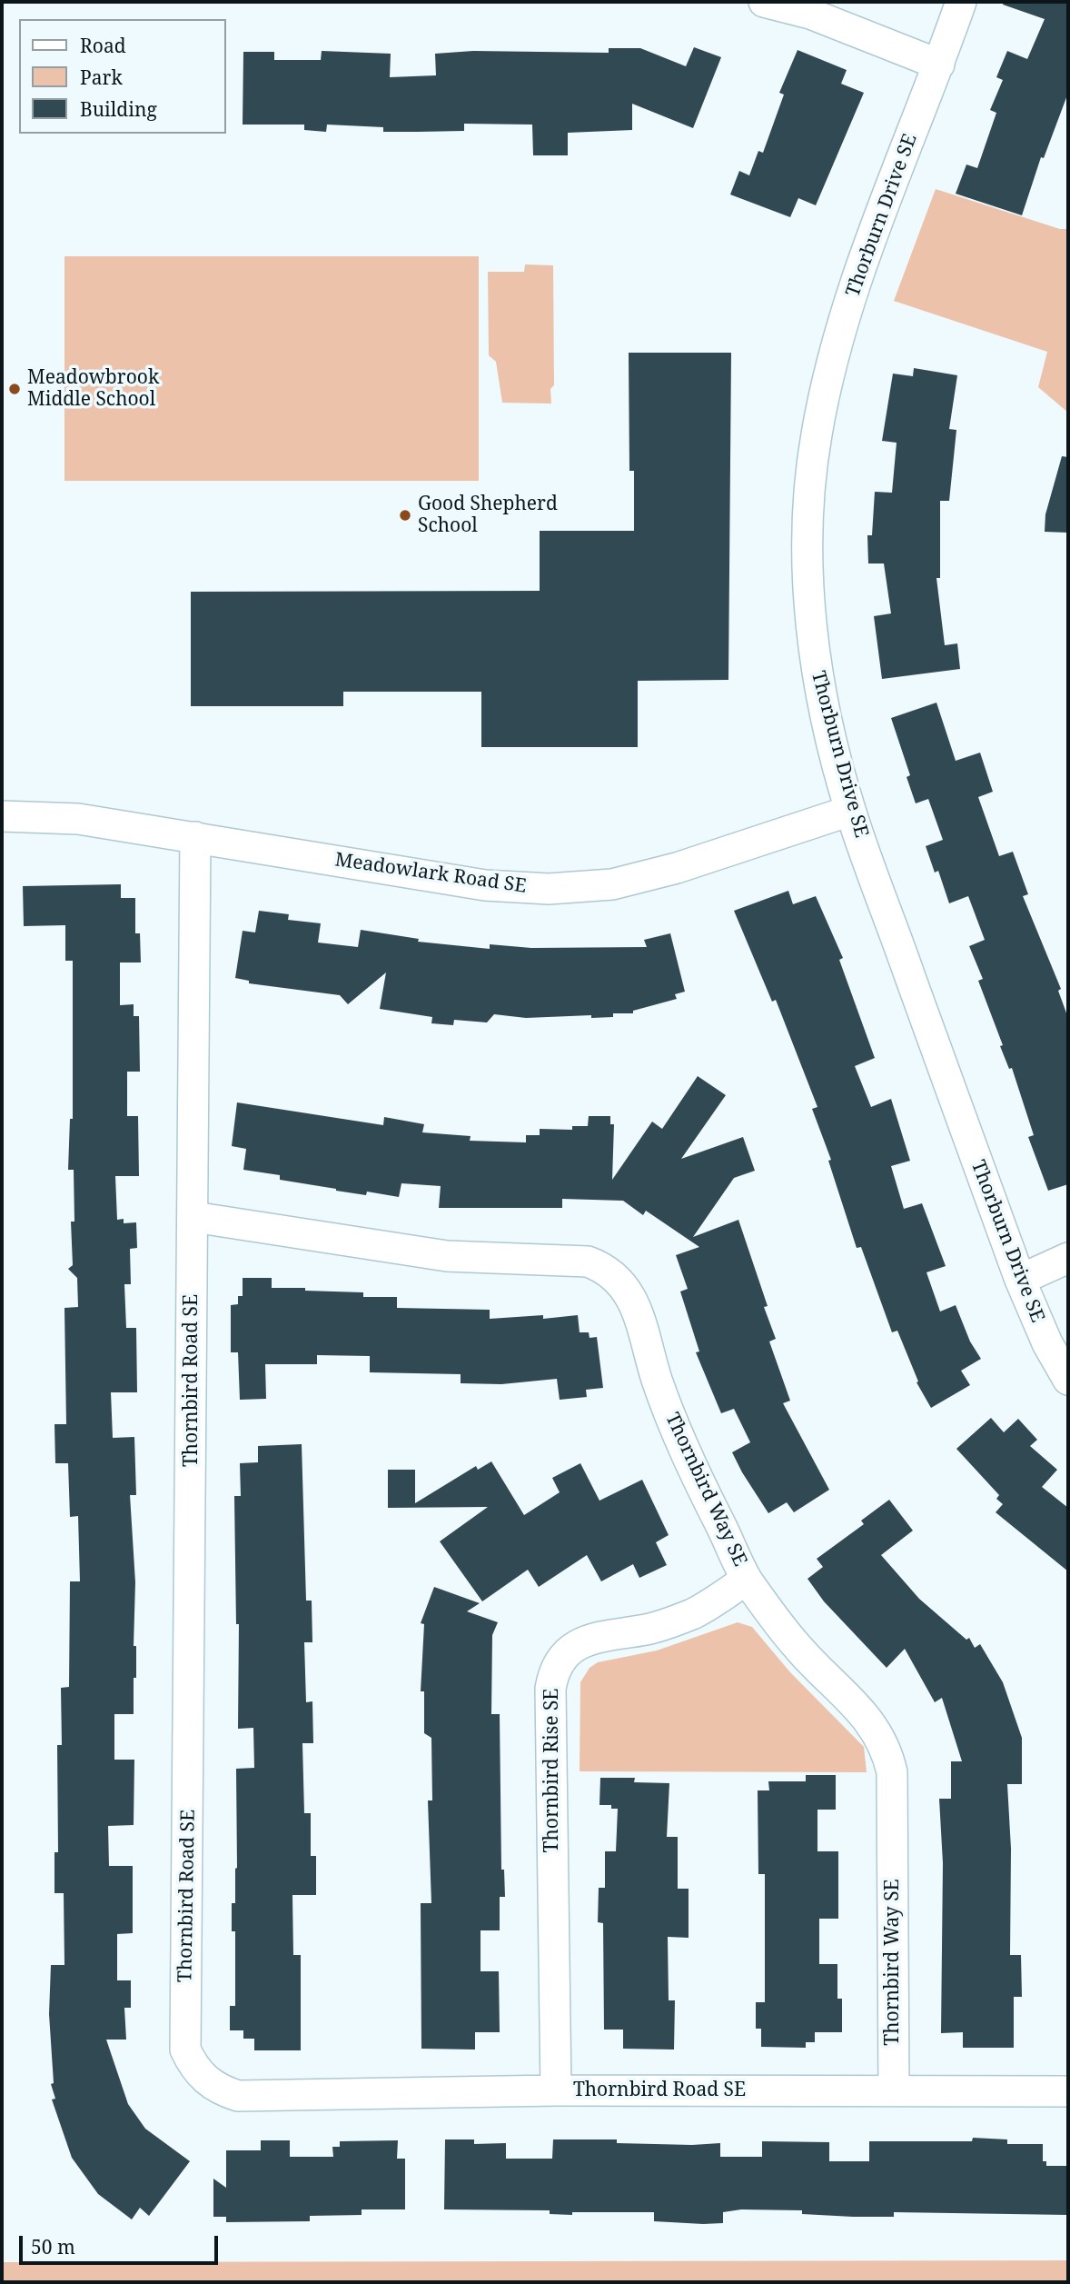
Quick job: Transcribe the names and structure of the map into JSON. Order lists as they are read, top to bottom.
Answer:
{
  "streets": {
    "street": [
      "Thorburn Drive SE",
      "Meadowlark Road SE",
      "Thornbird Road SE",
      "Thornbird Way SE",
      "Thornbird Rise SE"
    ]
  },
  "crossings": [
    ["Thorburn Drive SE", "Meadowlark Road SE"],
    ["Meadowlark Road SE", "Thornbird Road SE"],
    ["Thornbird Road SE", "Thornbird Way SE"],
    ["Thornbird Road SE", "Thornbird Rise SE"],
    ["Thornbird Way SE", "Thornbird Rise SE"]
  ],
  "places": ["Meadowbrook Middle School", "Good Shepherd School"],
  "legend": ["Road", "Park", "Building"],
  "scale_bar": "50 m"
}
